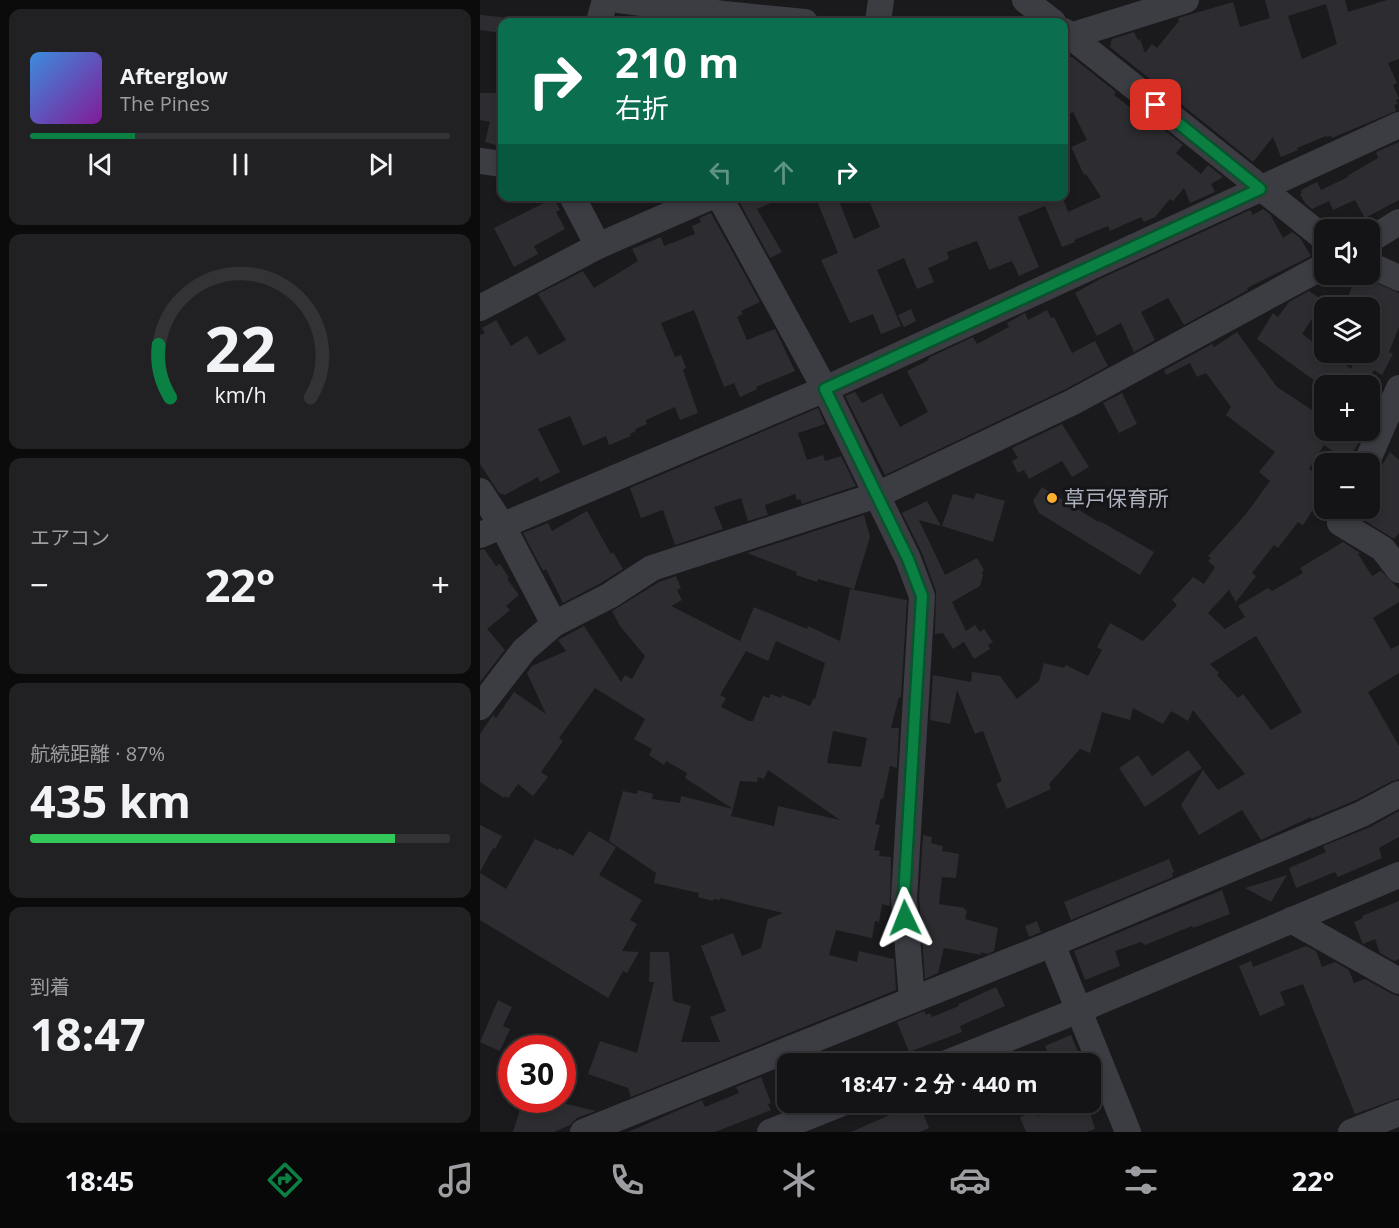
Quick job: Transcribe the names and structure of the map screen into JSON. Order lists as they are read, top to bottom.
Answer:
{
  "places": ["草戸保育所"],
  "page": {
    "turn": ["210 m", "右折"],
    "song": ["Afterglow", "The Pines"],
    "map_buttons": ["+", "−"],
    "tile": [
      "エアコン",
      ["航続距離 · 87%", "435 km"],
      ["到着", "18:47"]
    ],
    "heat": ["−", "22°", "+"],
    "limit": "30",
    "trip": "18:47 · 2 分 · 440 m",
    "tabs": ["18:45", "22°"],
    "gauge": ["22", "km/h"]
  }
}
